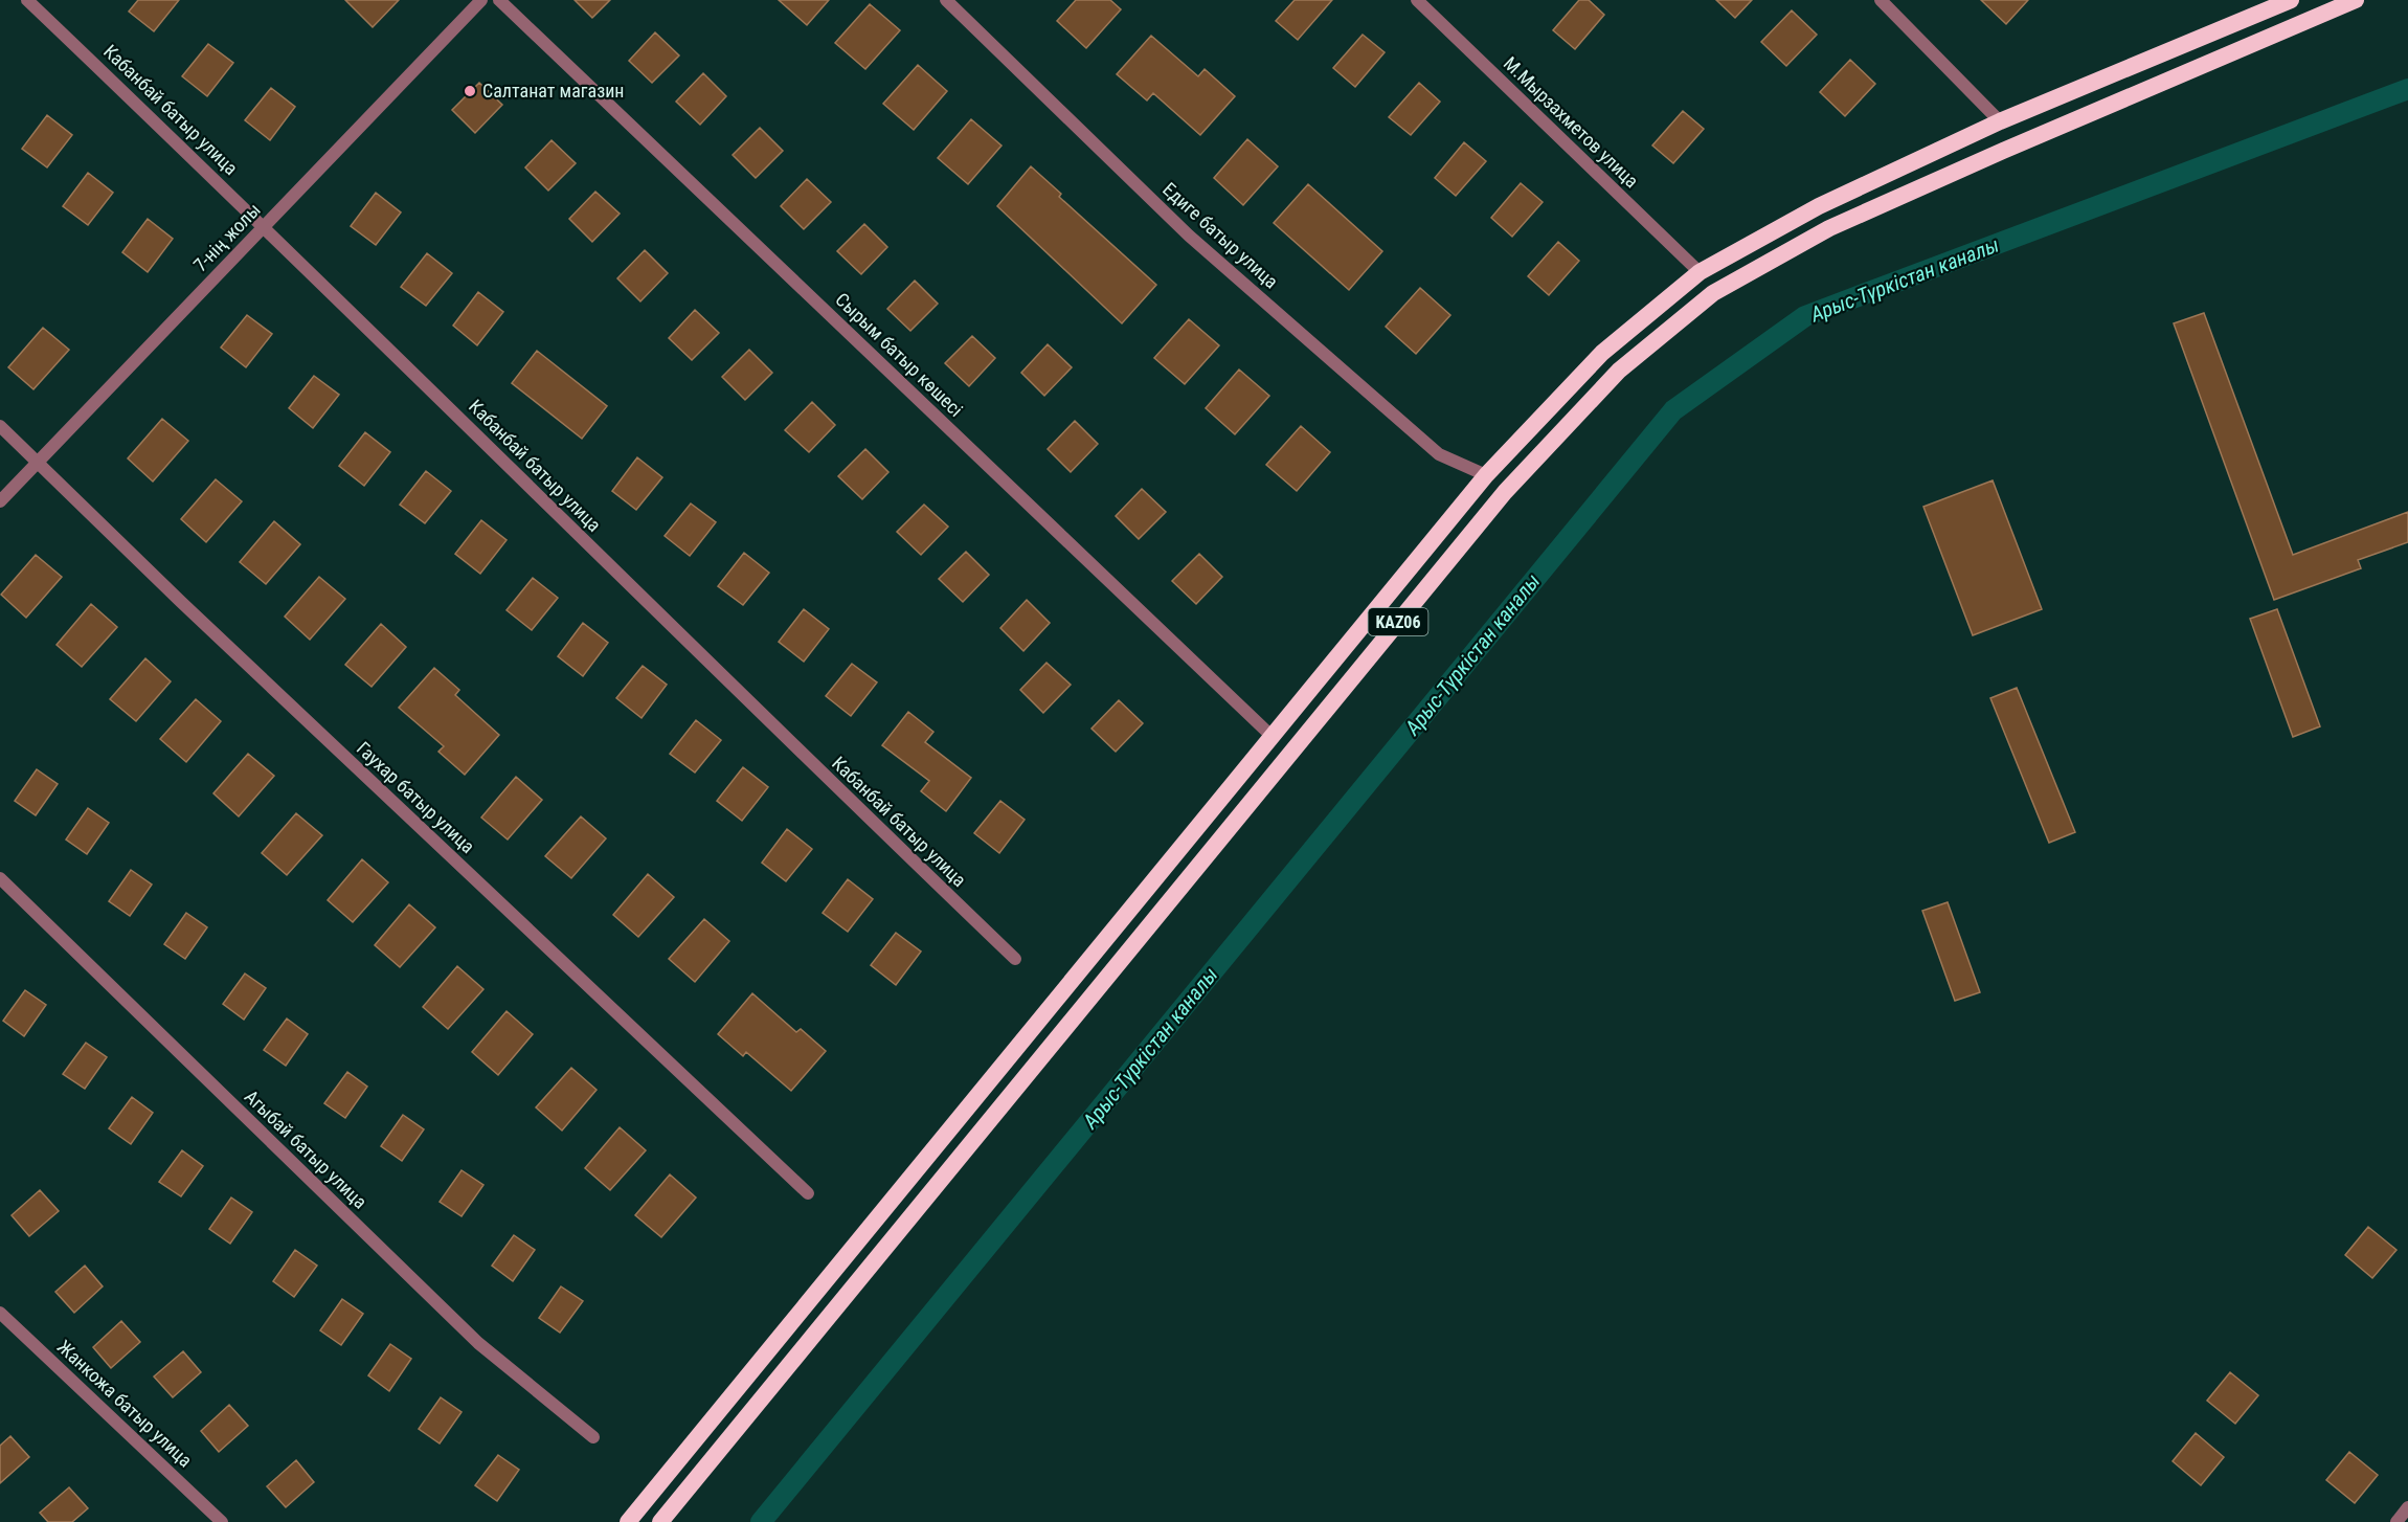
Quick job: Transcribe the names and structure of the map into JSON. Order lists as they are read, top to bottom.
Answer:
{
  "streets": {
    "highway": ["KАZ06"],
    "street": [
      "Кабанбай батыр улица",
      "М.Мырзахметов улица",
      "Едиге батыр улица",
      "7-нің жолы",
      "Сырым батыр көшесі",
      "Гаухар батыр улица",
      "Агыбай батыр улица",
      "Жанкожа батыр улица"
    ]
  },
  "crossings": [
    ["Кабанбай батыр улица", "7-нің жолы"],
    ["М.Мырзахметов улица", "KАZ06"],
    ["Едиге батыр улица", "KАZ06"],
    ["7-нің жолы", "Гаухар батыр улица"],
    ["Сырым батыр көшесі", "KАZ06"]
  ],
  "water": ["Арыс-Түркістан каналы"],
  "places": ["Салтанат магазин"]
}
